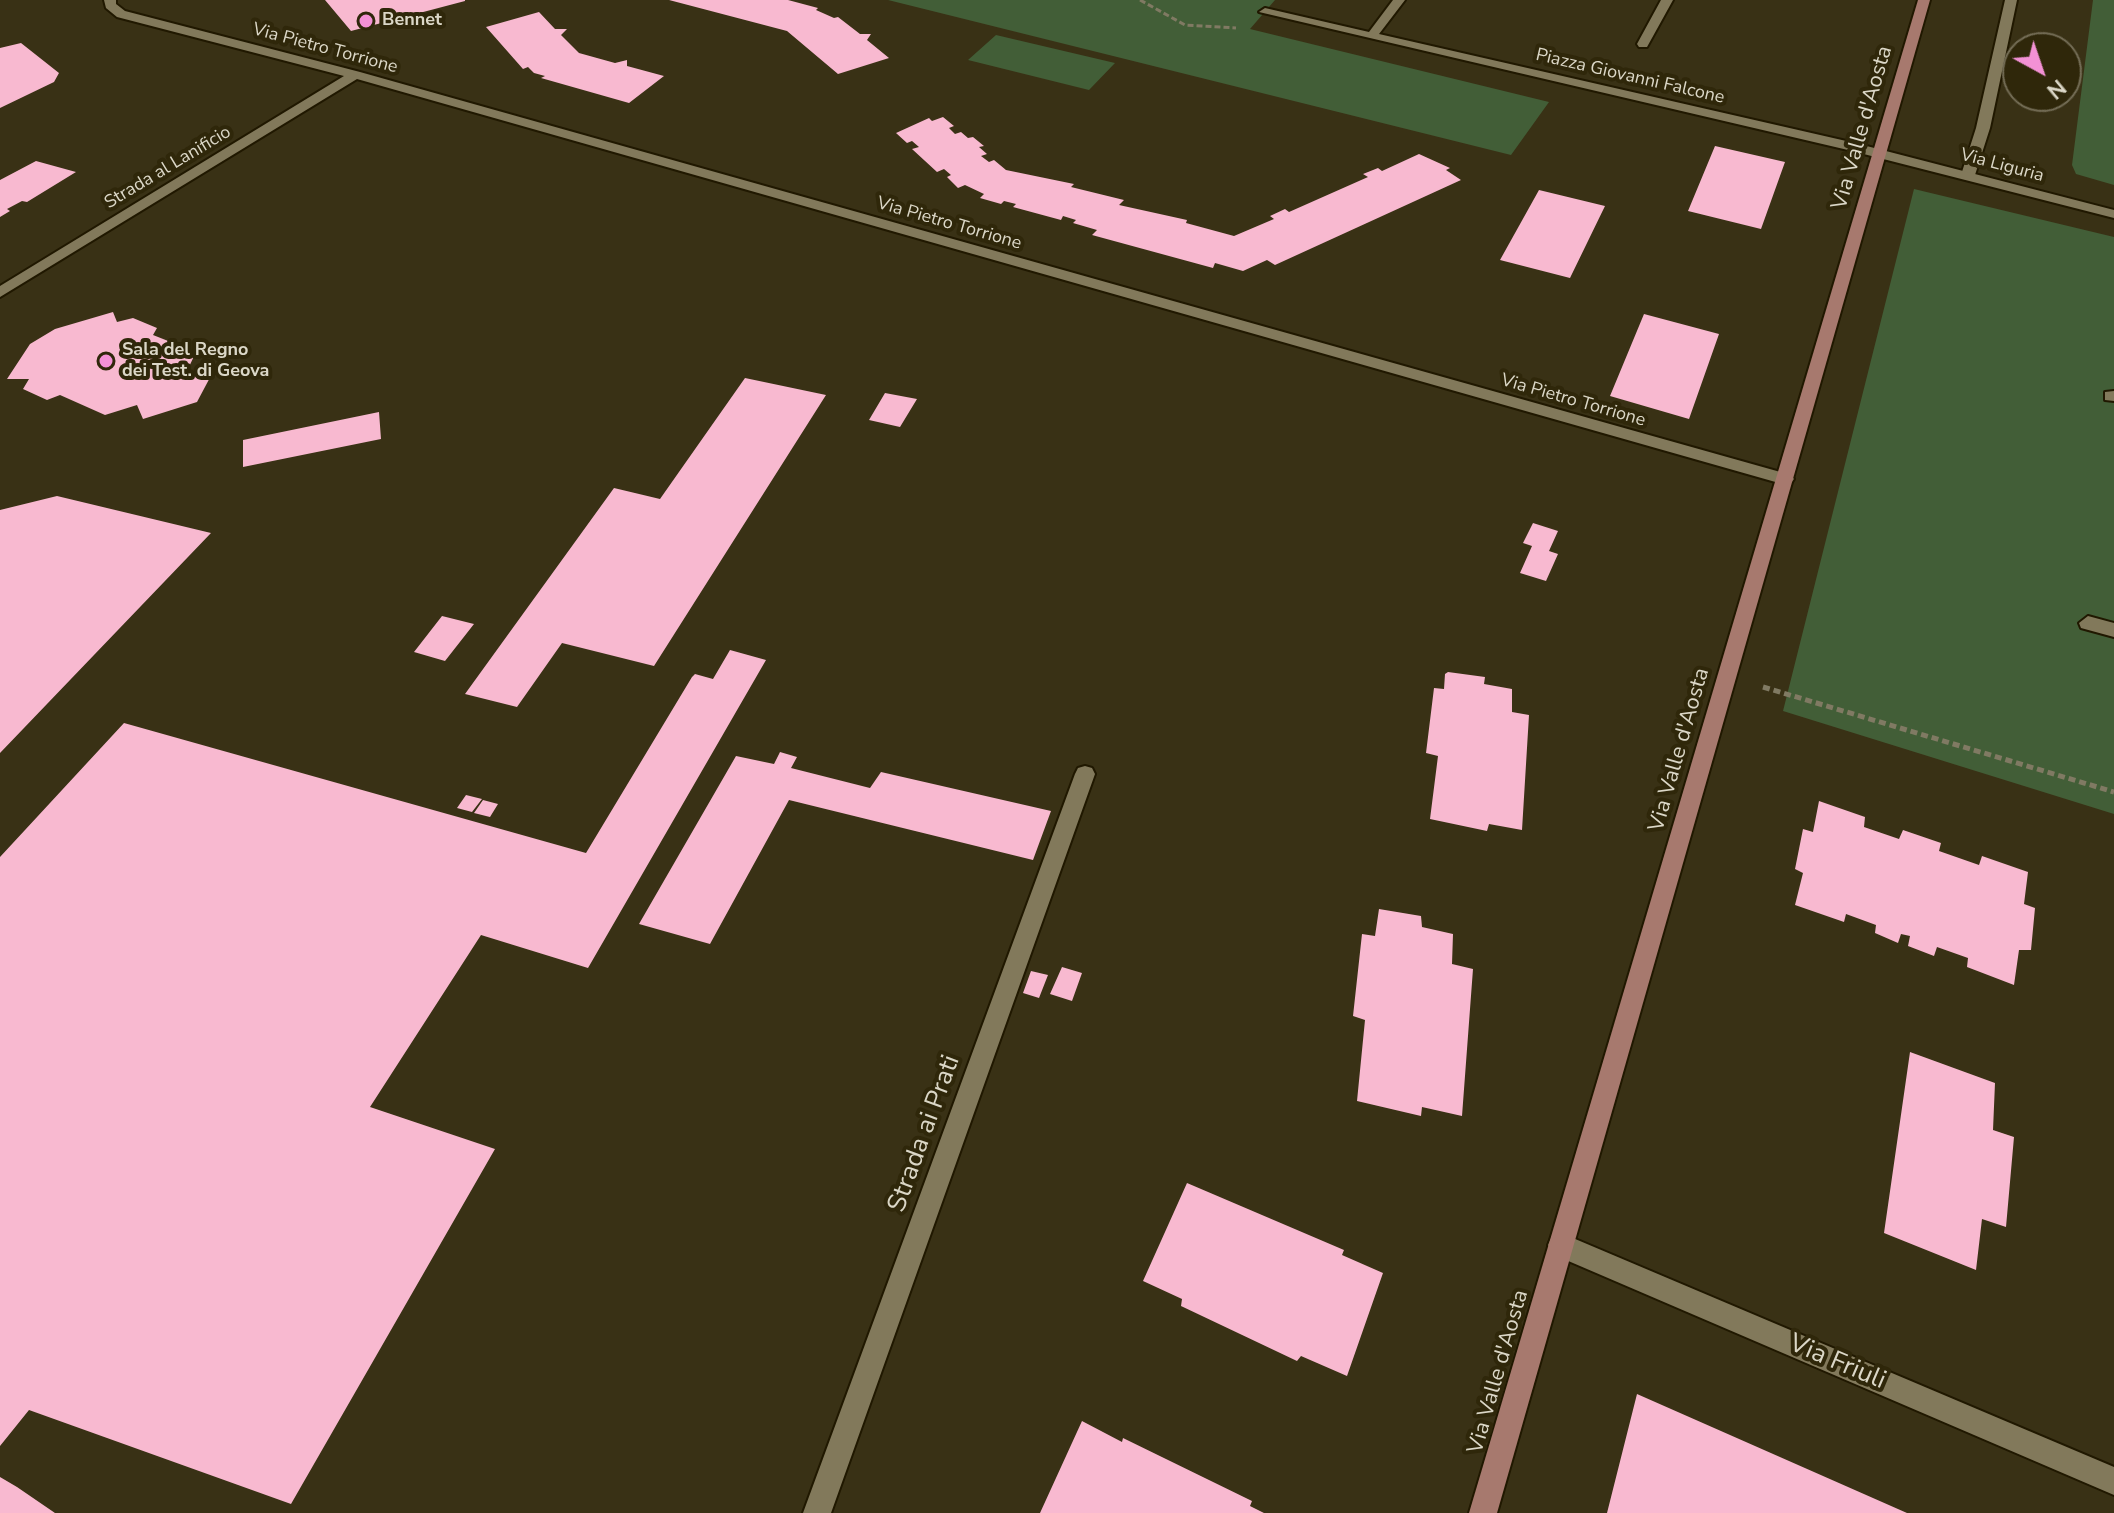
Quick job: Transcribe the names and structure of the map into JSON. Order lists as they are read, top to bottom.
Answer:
{
  "streets": {
    "street": [
      "Via Pietro Torrione",
      "Piazza Giovanni Falcone",
      "Via Valle d'Aosta",
      "Via Liguria",
      "Strada al Lanificio",
      "Strada ai Prati",
      "Via Friuli"
    ]
  },
  "crossings": [
    ["Via Pietro Torrione", "Via Valle d'Aosta"],
    ["Via Pietro Torrione", "Strada al Lanificio"],
    ["Piazza Giovanni Falcone", "Via Valle d'Aosta"],
    ["Piazza Giovanni Falcone", "Via Liguria"],
    ["Via Valle d'Aosta", "Via Liguria"],
    ["Via Valle d'Aosta", "Via Friuli"]
  ],
  "places": ["Bennet", "Sala del Regno dei Test. di Geova"],
  "north": "bottom right"
}
